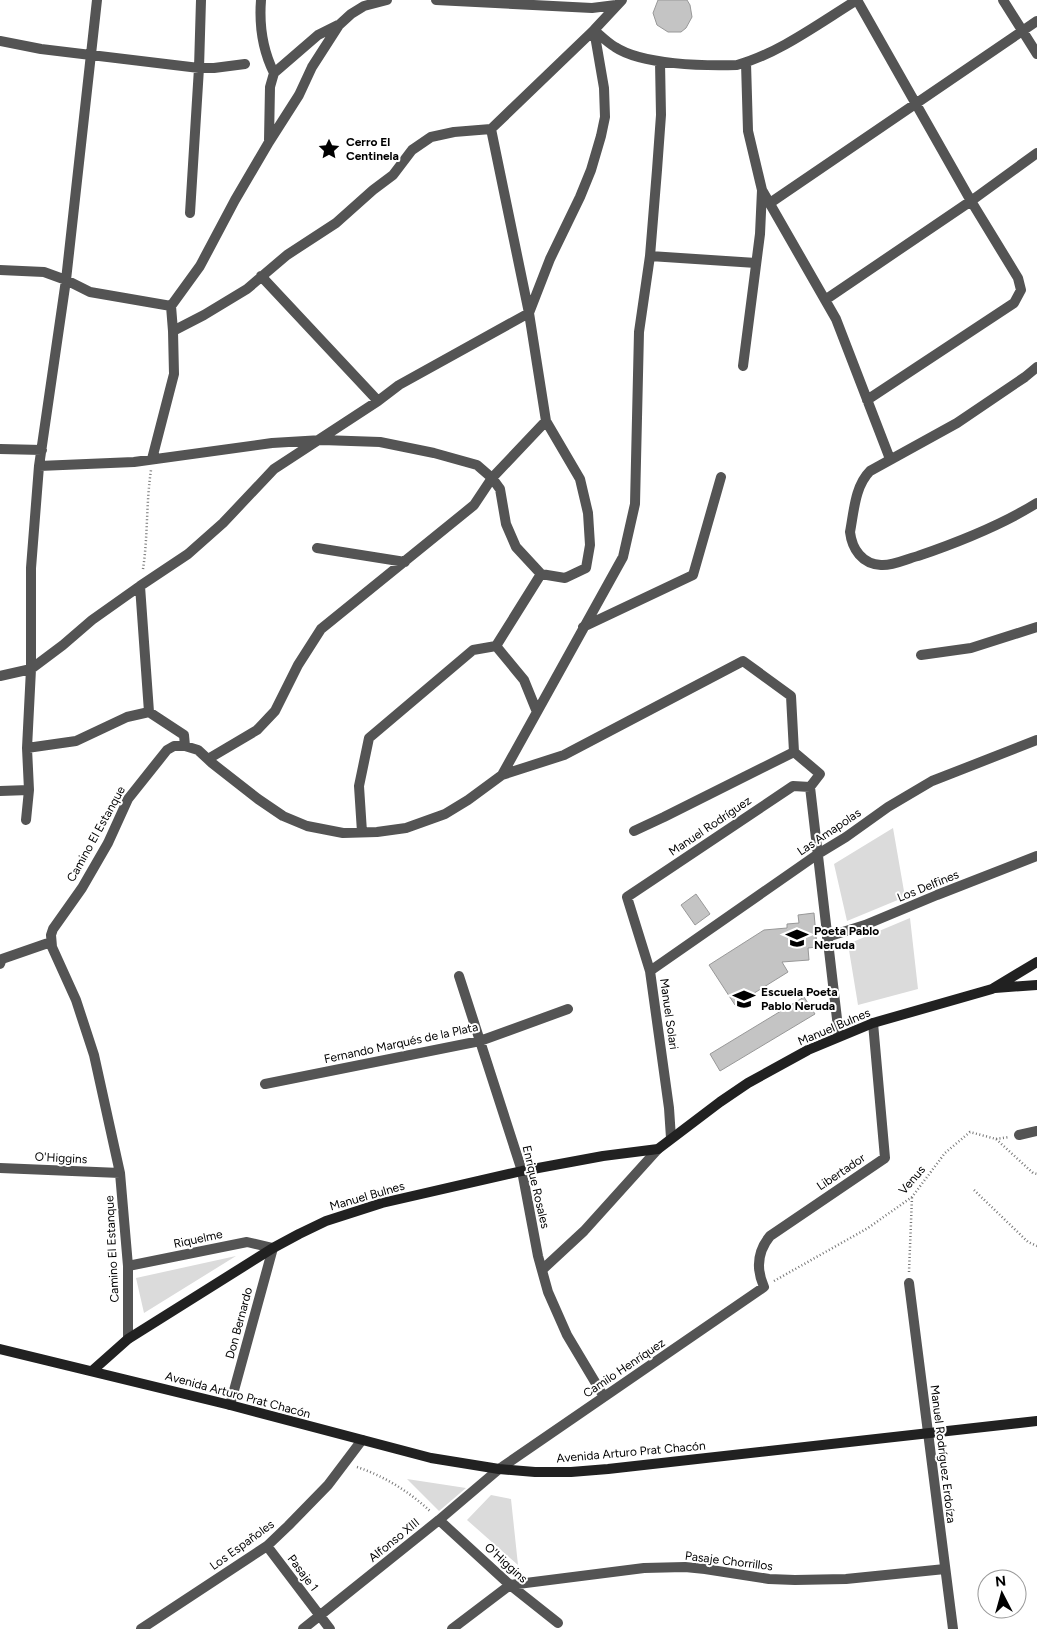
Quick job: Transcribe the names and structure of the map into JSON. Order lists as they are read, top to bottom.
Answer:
{
  "streets": {
    "street": [
      "Manuel Rodríguez",
      "Las Amapolas",
      "Camino El Estanque",
      "Los Delfines",
      "Manuel Solari",
      "Manuel Bulnes",
      "Fernando Marqués de la Plata",
      "O'Higgins",
      "Libertador",
      "Enrique Rosales",
      "Riquelme",
      "Don Bernardo",
      "Camilo Henríquez",
      "Avenida Arturo Prat Chacón",
      "Manuel Rodríguez Erdoíza",
      "Alfonso XIII",
      "Los Españoles",
      "Pasaje Chorrillos",
      "Pasaje 1"
    ],
    "path": ["Venus"]
  },
  "crossings": [
    ["Manuel Rodríguez", "Manuel Solari"],
    ["Las Amapolas", "Manuel Solari"],
    ["Camino El Estanque", "Manuel Bulnes"],
    ["Camino El Estanque", "O'Higgins"],
    ["Camino El Estanque", "Riquelme"],
    ["Manuel Solari", "Manuel Bulnes"],
    ["Manuel Bulnes", "Libertador"],
    ["Manuel Bulnes", "Enrique Rosales"],
    ["Manuel Bulnes", "Riquelme"],
    ["Manuel Bulnes", "Don Bernardo"],
    ["Manuel Bulnes", "Avenida Arturo Prat Chacón"],
    ["Fernando Marqués de la Plata", "Enrique Rosales"],
    ["O'Higgins", "Alfonso XIII"],
    ["O'Higgins", "Pasaje Chorrillos"],
    ["Libertador", "Venus"],
    ["Libertador", "Camilo Henríquez"],
    ["Venus", "Camilo Henríquez"],
    ["Enrique Rosales", "Camilo Henríquez"],
    ["Riquelme", "Don Bernardo"],
    ["Don Bernardo", "Avenida Arturo Prat Chacón"],
    ["Camilo Henríquez", "Avenida Arturo Prat Chacón"],
    ["Camilo Henríquez", "Alfonso XIII"],
    ["Avenida Arturo Prat Chacón", "Manuel Rodríguez Erdoíza"],
    ["Avenida Arturo Prat Chacón", "Alfonso XIII"],
    ["Avenida Arturo Prat Chacón", "Los Españoles"],
    ["Manuel Rodríguez Erdoíza", "Pasaje Chorrillos"],
    ["Alfonso XIII", "Pasaje 1"],
    ["Los Españoles", "Pasaje 1"]
  ],
  "places": {
    "place": ["Cerro El Centinela"],
    "school or university": ["Poeta Pablo Neruda", "Escuela Poeta Pablo Neruda"]
  },
  "north": "top"
}
